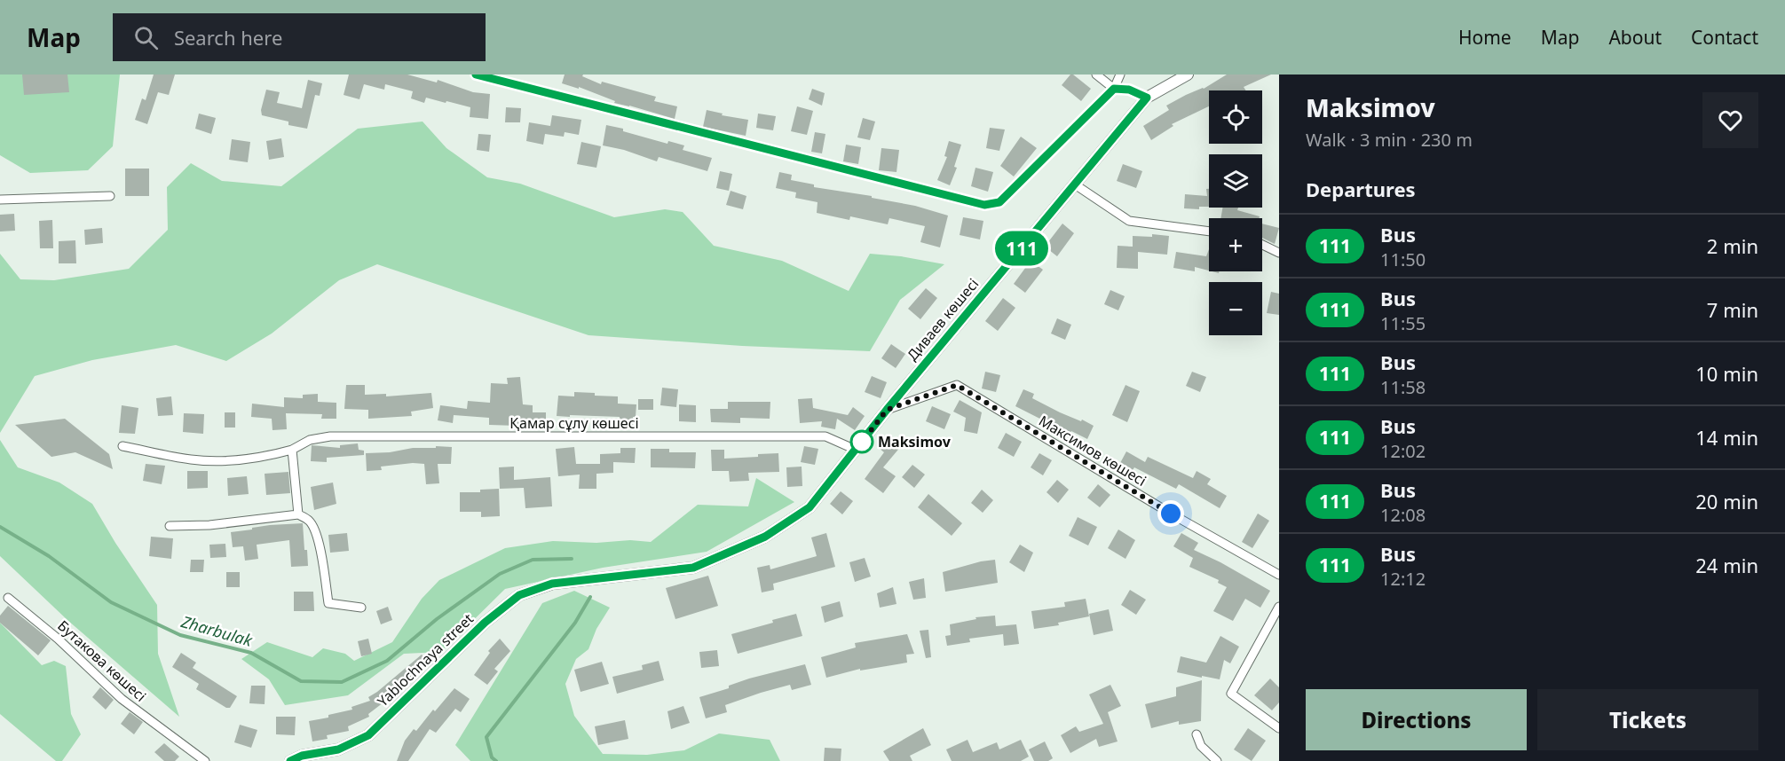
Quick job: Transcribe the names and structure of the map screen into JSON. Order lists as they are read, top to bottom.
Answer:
{
  "streets": {
    "street": [
      "Диваев көшесі",
      "Қамар сұлу көшесі",
      "Максимов көшесі",
      "Yablochnaya street",
      "Бутакова көшесі"
    ]
  },
  "crossings": [
    ["Диваев көшесі", "Қамар сұлу көшесі"],
    ["Диваев көшесі", "Максимов көшесі"],
    ["Диваев көшесі", "Yablochnaya street"]
  ],
  "water": ["Zharbulak"],
  "places": ["Maksimov"],
  "lines": ["bus line 111"],
  "page": {
    "header": "Map",
    "search": "Search here",
    "nav": [
      "Home",
      "Map",
      "About",
      "Contact"
    ],
    "on_map": "111",
    "heading": [
      ["Maksimov", "Walk · 3 min · 230 m"],
      "Departures"
    ],
    "map_buttons": ["+", "−"],
    "list": [
      {
        "mark": "111",
        "name": "Bus",
        "note": "11:50",
        "value": "2 min"
      },
      {
        "mark": "111",
        "name": "Bus",
        "note": "11:55",
        "value": "7 min"
      },
      {
        "mark": "111",
        "name": "Bus",
        "note": "11:58",
        "value": "10 min"
      },
      {
        "mark": "111",
        "name": "Bus",
        "note": "12:02",
        "value": "14 min"
      },
      {
        "mark": "111",
        "name": "Bus",
        "note": "12:08",
        "value": "20 min"
      },
      {
        "mark": "111",
        "name": "Bus",
        "note": "12:12",
        "value": "24 min"
      }
    ],
    "buttons": ["Directions", "Tickets"]
  }
}
